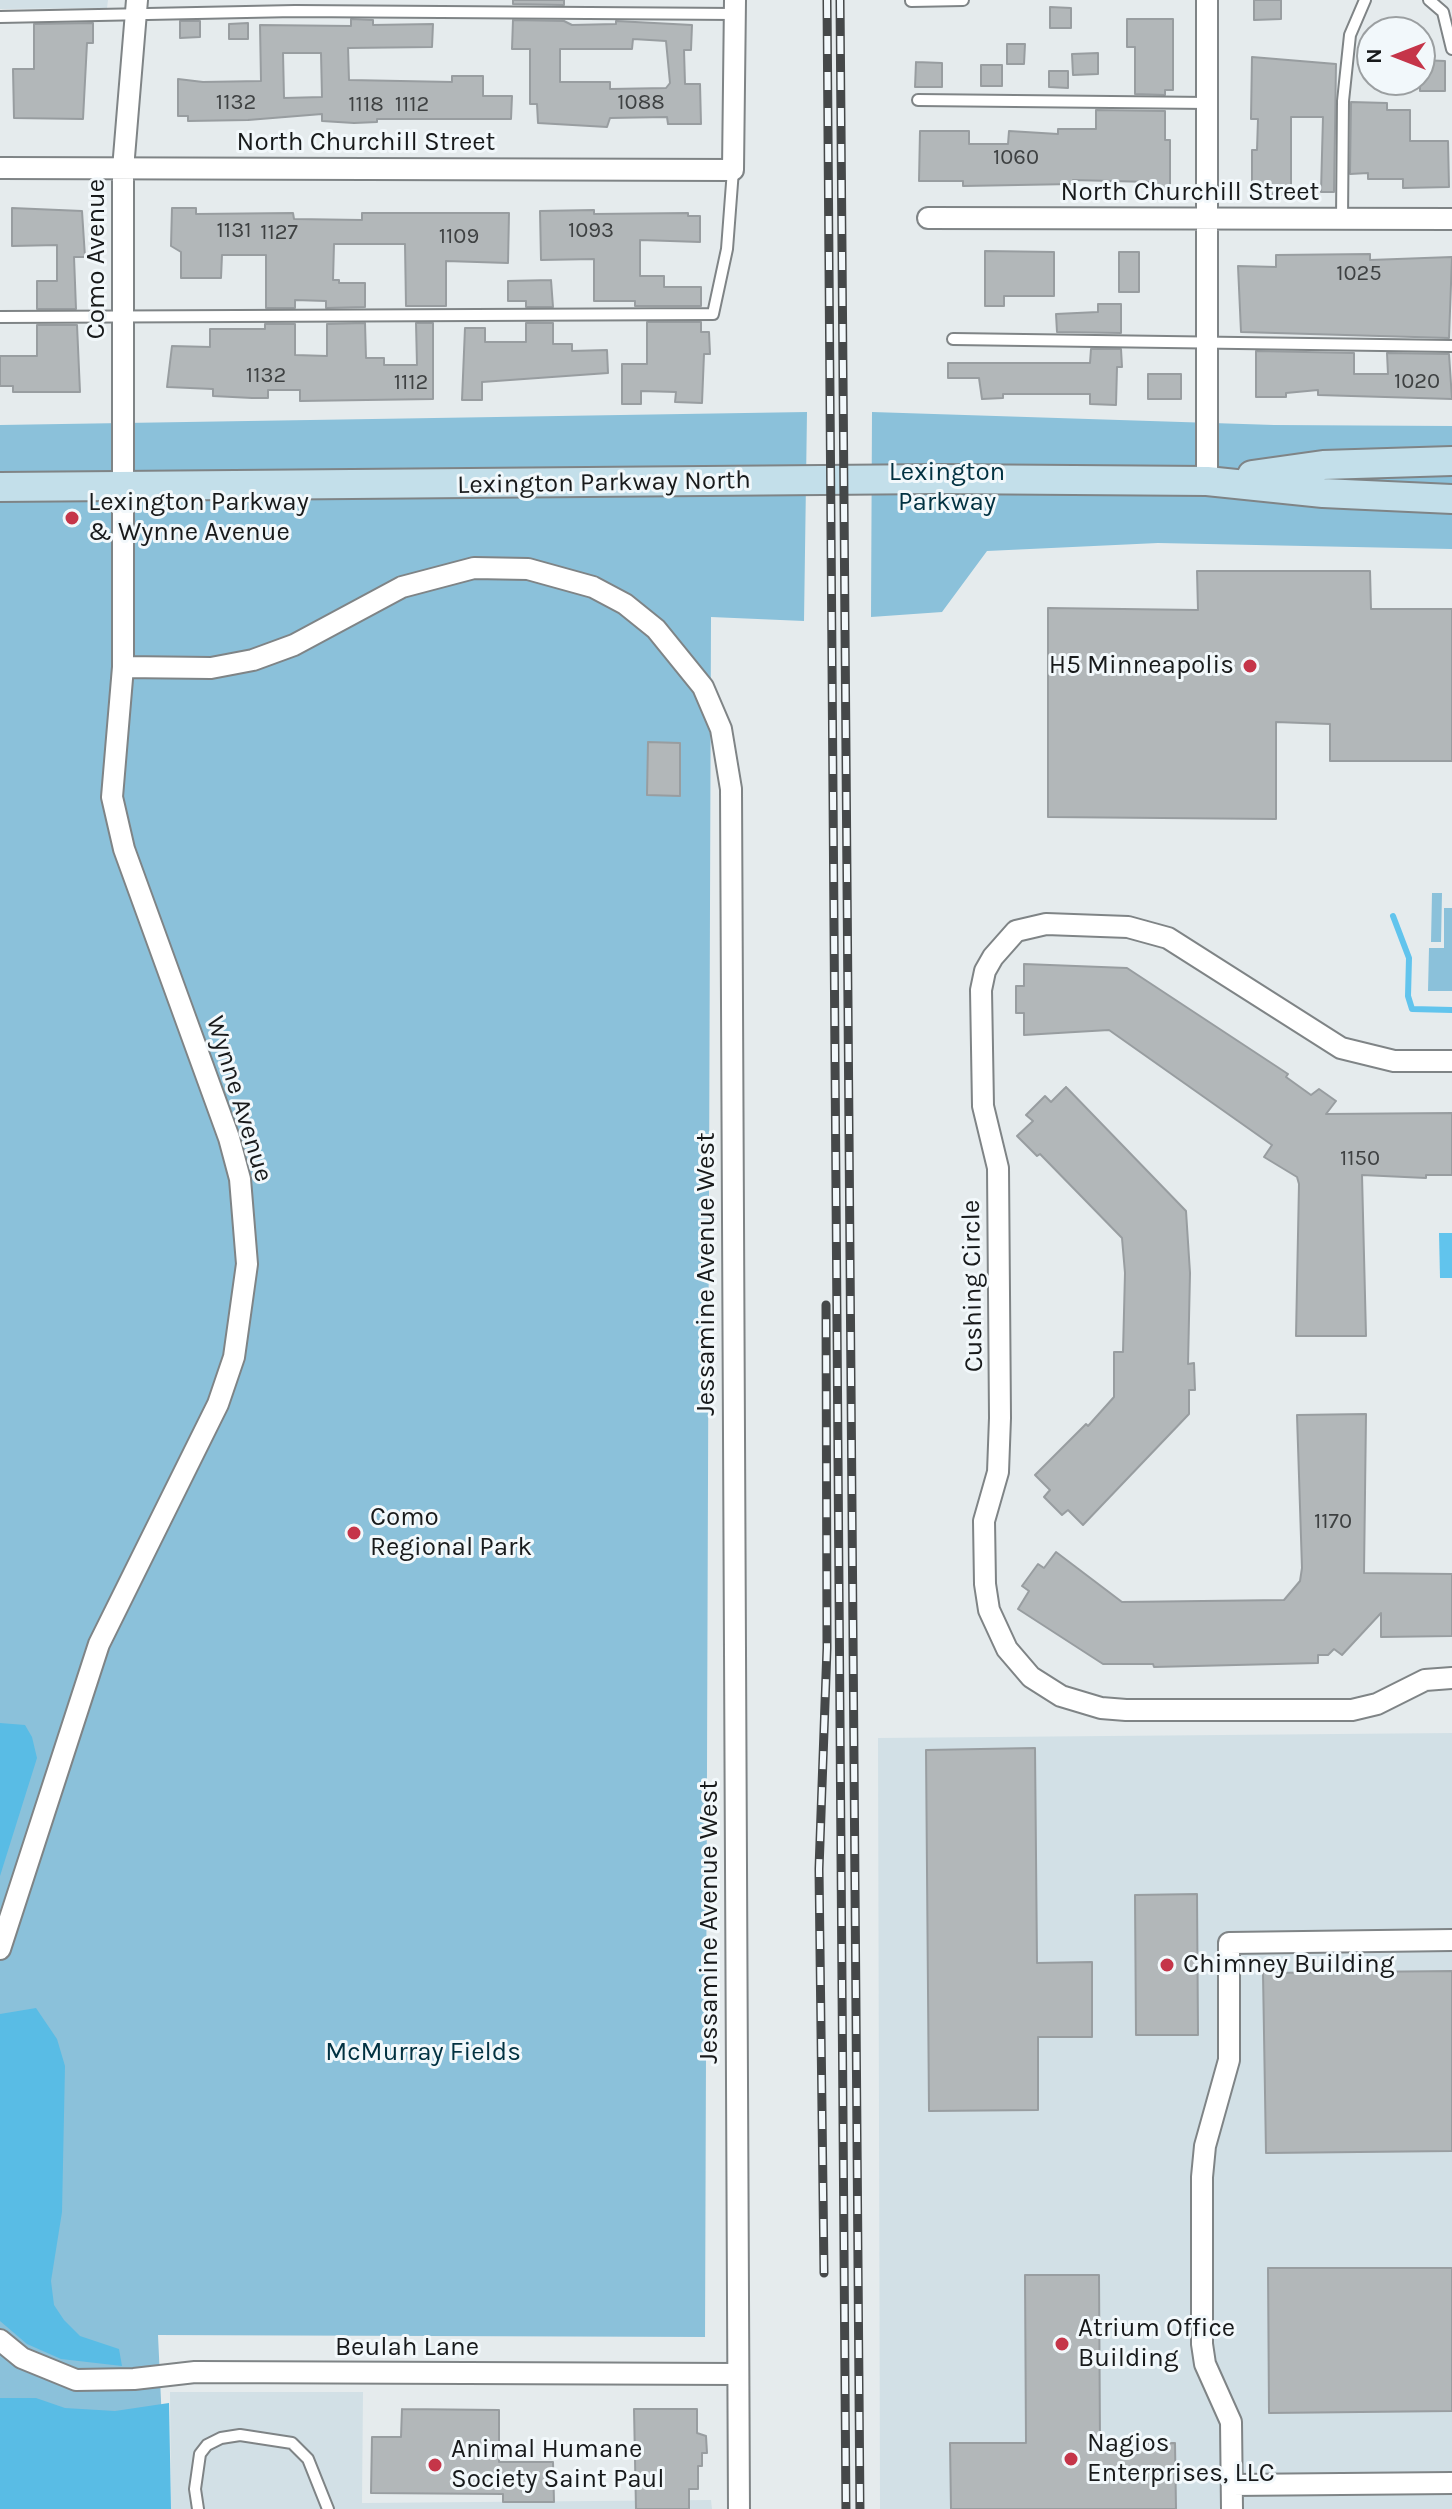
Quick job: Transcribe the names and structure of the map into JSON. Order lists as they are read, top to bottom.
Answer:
{
  "streets": {
    "main road": ["Lexington Parkway North"],
    "street": [
      "North Churchill Street",
      "Como Avenue",
      "Wynne Avenue",
      "Jessamine Avenue West",
      "Cushing Circle",
      "Beulah Lane"
    ]
  },
  "crossings": [
    ["North Churchill Street", "Como Avenue"],
    ["Como Avenue", "Lexington Parkway North"],
    ["Como Avenue", "Wynne Avenue"],
    ["Wynne Avenue", "Jessamine Avenue West"],
    ["Jessamine Avenue West", "Beulah Lane"]
  ],
  "parks": ["Lexington Parkway", "McMurray Fields"],
  "places": [
    "Lexington Parkway & Wynne Avenue",
    "H5 Minneapolis",
    "Como Regional Park",
    "Chimney Building",
    "Atrium Office Building",
    "Nagios Enterprises, LLC",
    "Animal Humane Society Saint Paul"
  ],
  "house_numbers": [
    "1132",
    "1088",
    "1118",
    "1112",
    "1060",
    "1131",
    "1093",
    "1127",
    "1109",
    "1025",
    "1132",
    "1020",
    "1112",
    "1150",
    "1170"
  ],
  "north": "left"
}
